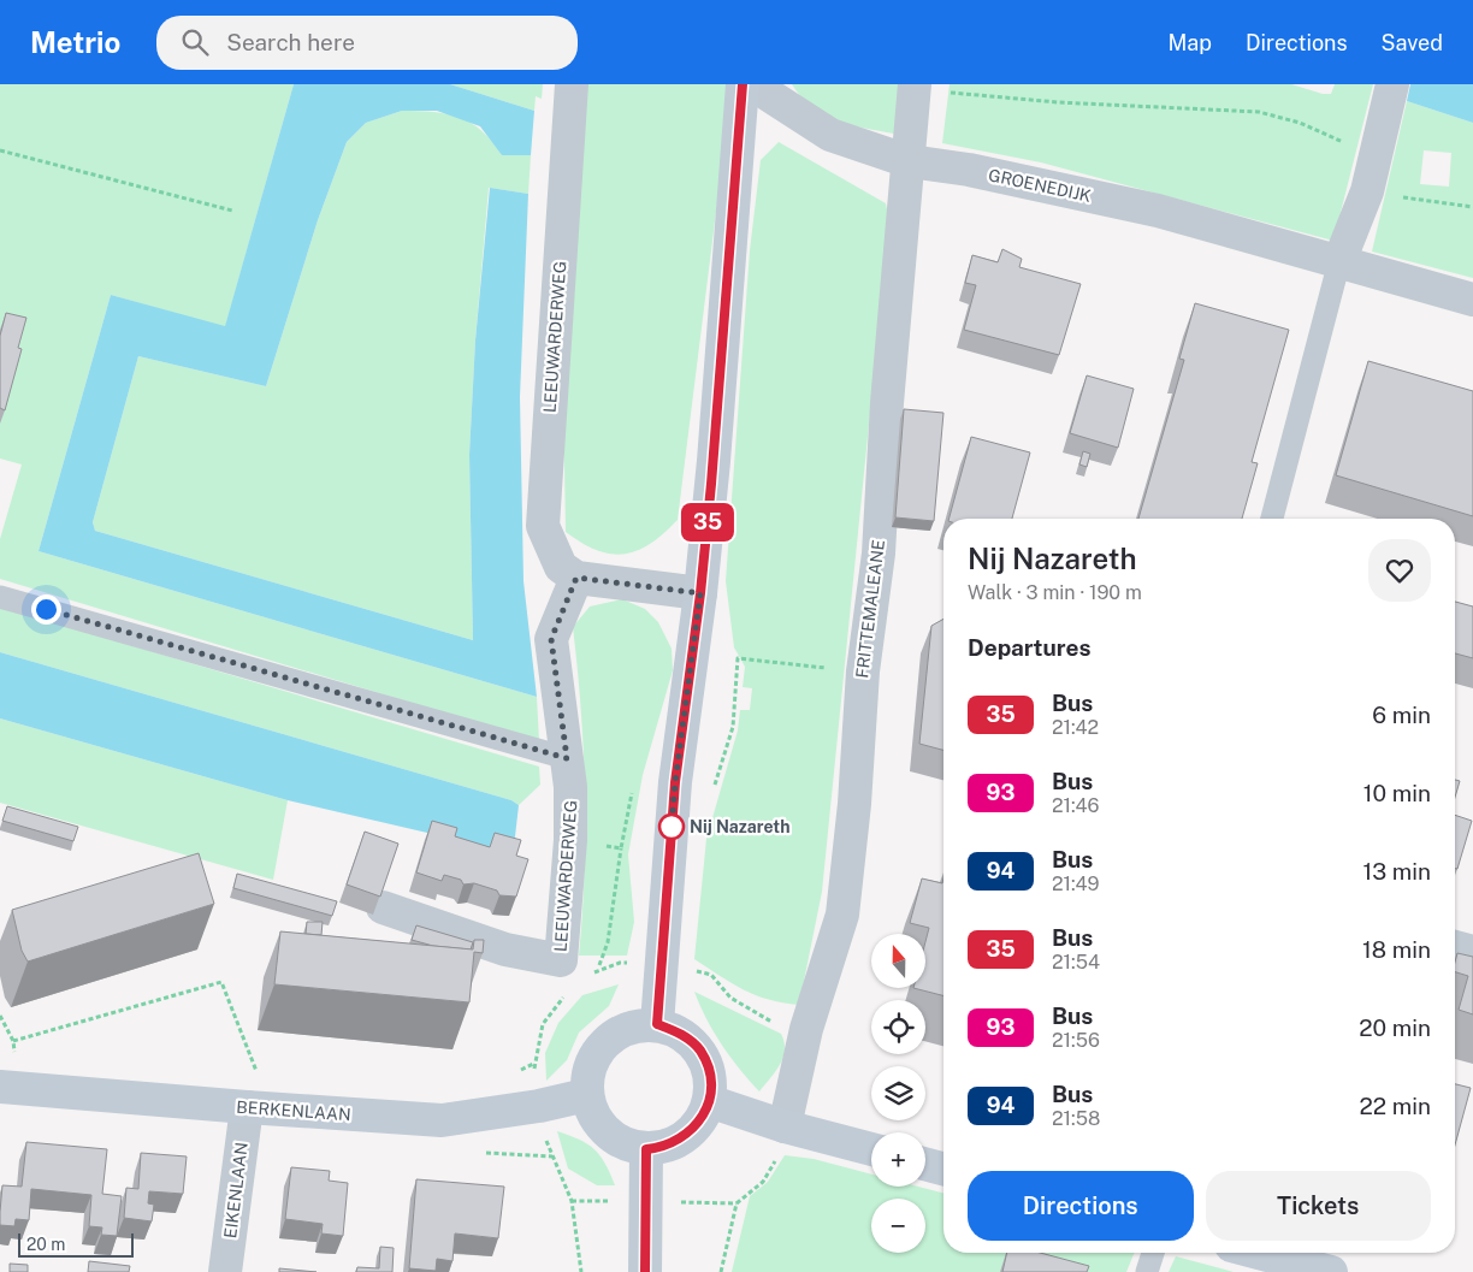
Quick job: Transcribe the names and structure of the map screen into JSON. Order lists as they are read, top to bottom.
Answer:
{
  "streets": {
    "main road": ["BERKENLAAN"],
    "street": [
      "GROENEDIJK",
      "LEEUWARDERWEG",
      "FRITTEMALEANE",
      "EIKENLAAN"
    ]
  },
  "crossings": [
    ["GROENEDIJK", "FRITTEMALEANE"],
    ["BERKENLAAN", "EIKENLAAN"]
  ],
  "places": ["Nij Nazareth"],
  "lines": ["bus line 35"],
  "scale_bar": "20 m",
  "north": "top",
  "page": {
    "header": "Metrio",
    "search": "Search here",
    "nav": ["Map", "Directions", "Saved"],
    "on_map": "35",
    "heading": [
      ["Nij Nazareth", "Walk · 3 min · 190 m"],
      "Departures"
    ],
    "list": [
      {
        "mark": "35",
        "name": "Bus",
        "note": "21:42",
        "value": "6 min"
      },
      {
        "mark": "93",
        "name": "Bus",
        "note": "21:46",
        "value": "10 min"
      },
      {
        "mark": "94",
        "name": "Bus",
        "note": "21:49",
        "value": "13 min"
      },
      {
        "mark": "35",
        "name": "Bus",
        "note": "21:54",
        "value": "18 min"
      },
      {
        "mark": "93",
        "name": "Bus",
        "note": "21:56",
        "value": "20 min"
      },
      {
        "mark": "94",
        "name": "Bus",
        "note": "21:58",
        "value": "22 min"
      }
    ],
    "map_buttons": ["+", "−"],
    "buttons": ["Directions", "Tickets"],
    "scale": "20 m"
  }
}
